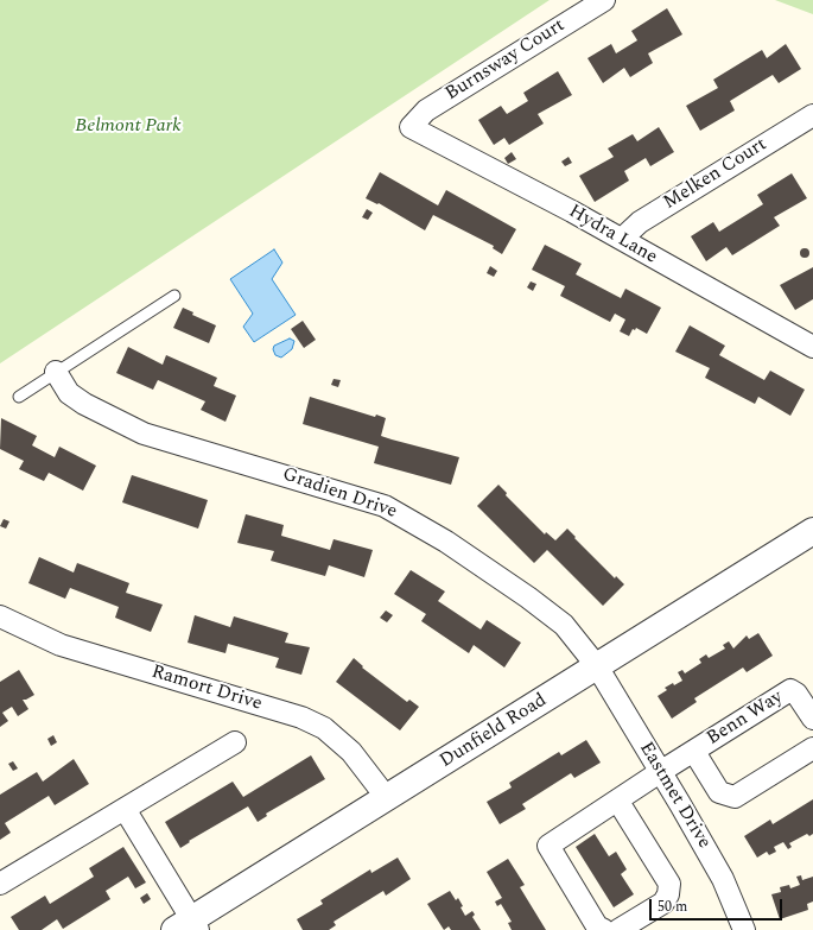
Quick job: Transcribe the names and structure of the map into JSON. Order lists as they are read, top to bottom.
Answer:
{
  "streets": {
    "street": [
      "Burnsway Court",
      "Melken Court",
      "Hydra Lane",
      "Gradien Drive",
      "Ramort Drive",
      "Benn Way",
      "Dunfield Road",
      "Eastmet Drive"
    ]
  },
  "crossings": [
    ["Burnsway Court", "Hydra Lane"],
    ["Melken Court", "Hydra Lane"],
    ["Gradien Drive", "Dunfield Road"],
    ["Gradien Drive", "Eastmet Drive"],
    ["Ramort Drive", "Dunfield Road"],
    ["Benn Way", "Eastmet Drive"],
    ["Dunfield Road", "Eastmet Drive"]
  ],
  "parks": ["Belmont Park"],
  "scale_bar": "50 m"
}
